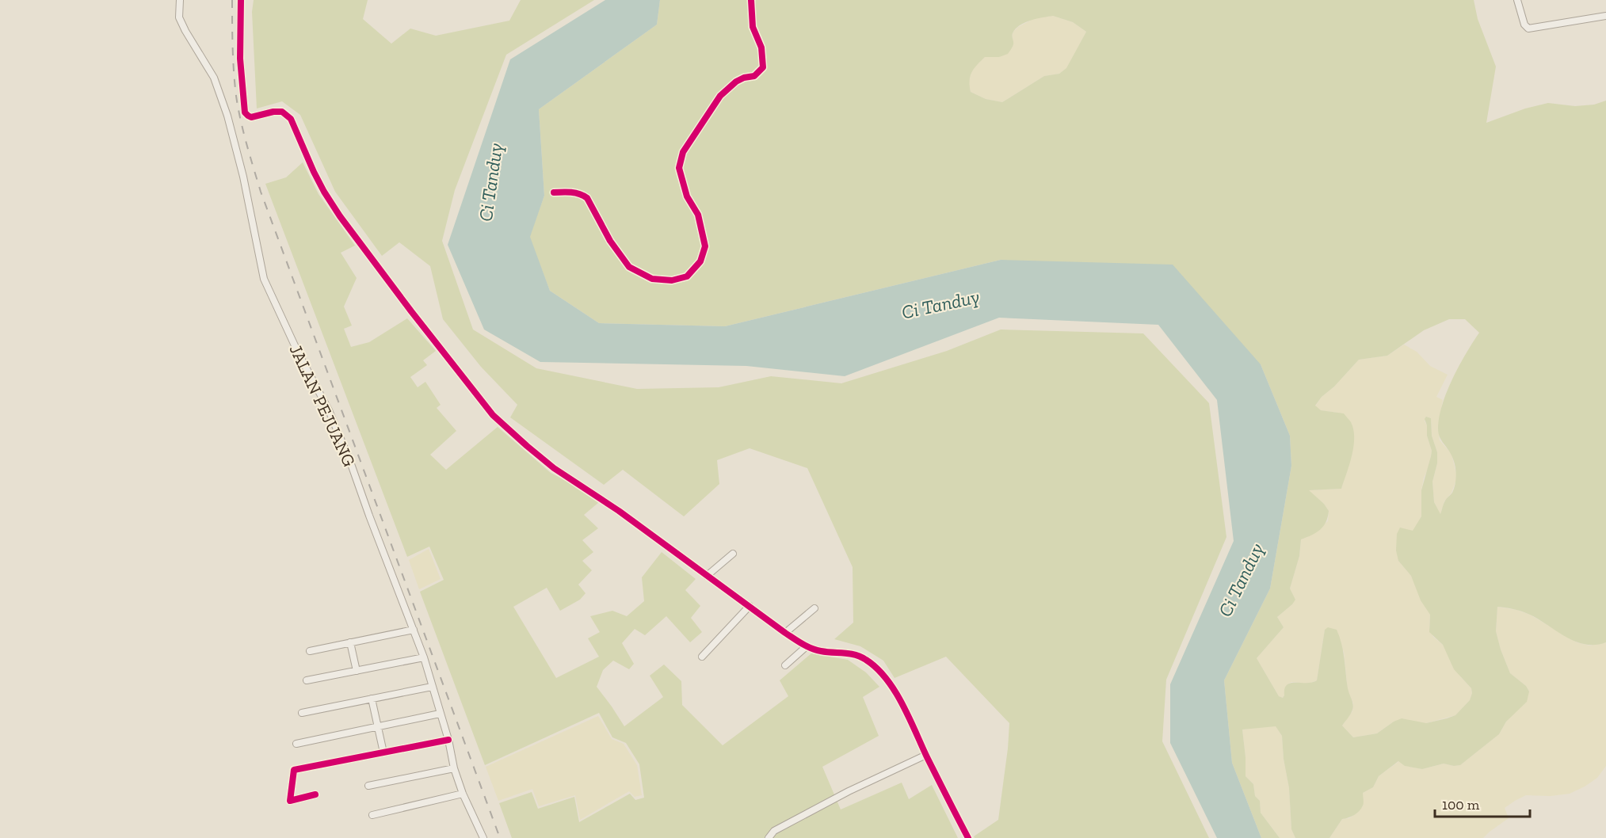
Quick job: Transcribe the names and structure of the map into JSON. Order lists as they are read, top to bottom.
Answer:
{
  "streets": {
    "street": ["JALAN PEJUANG"]
  },
  "water": ["Ci Tanduy"],
  "scale_bar": "100 m"
}
